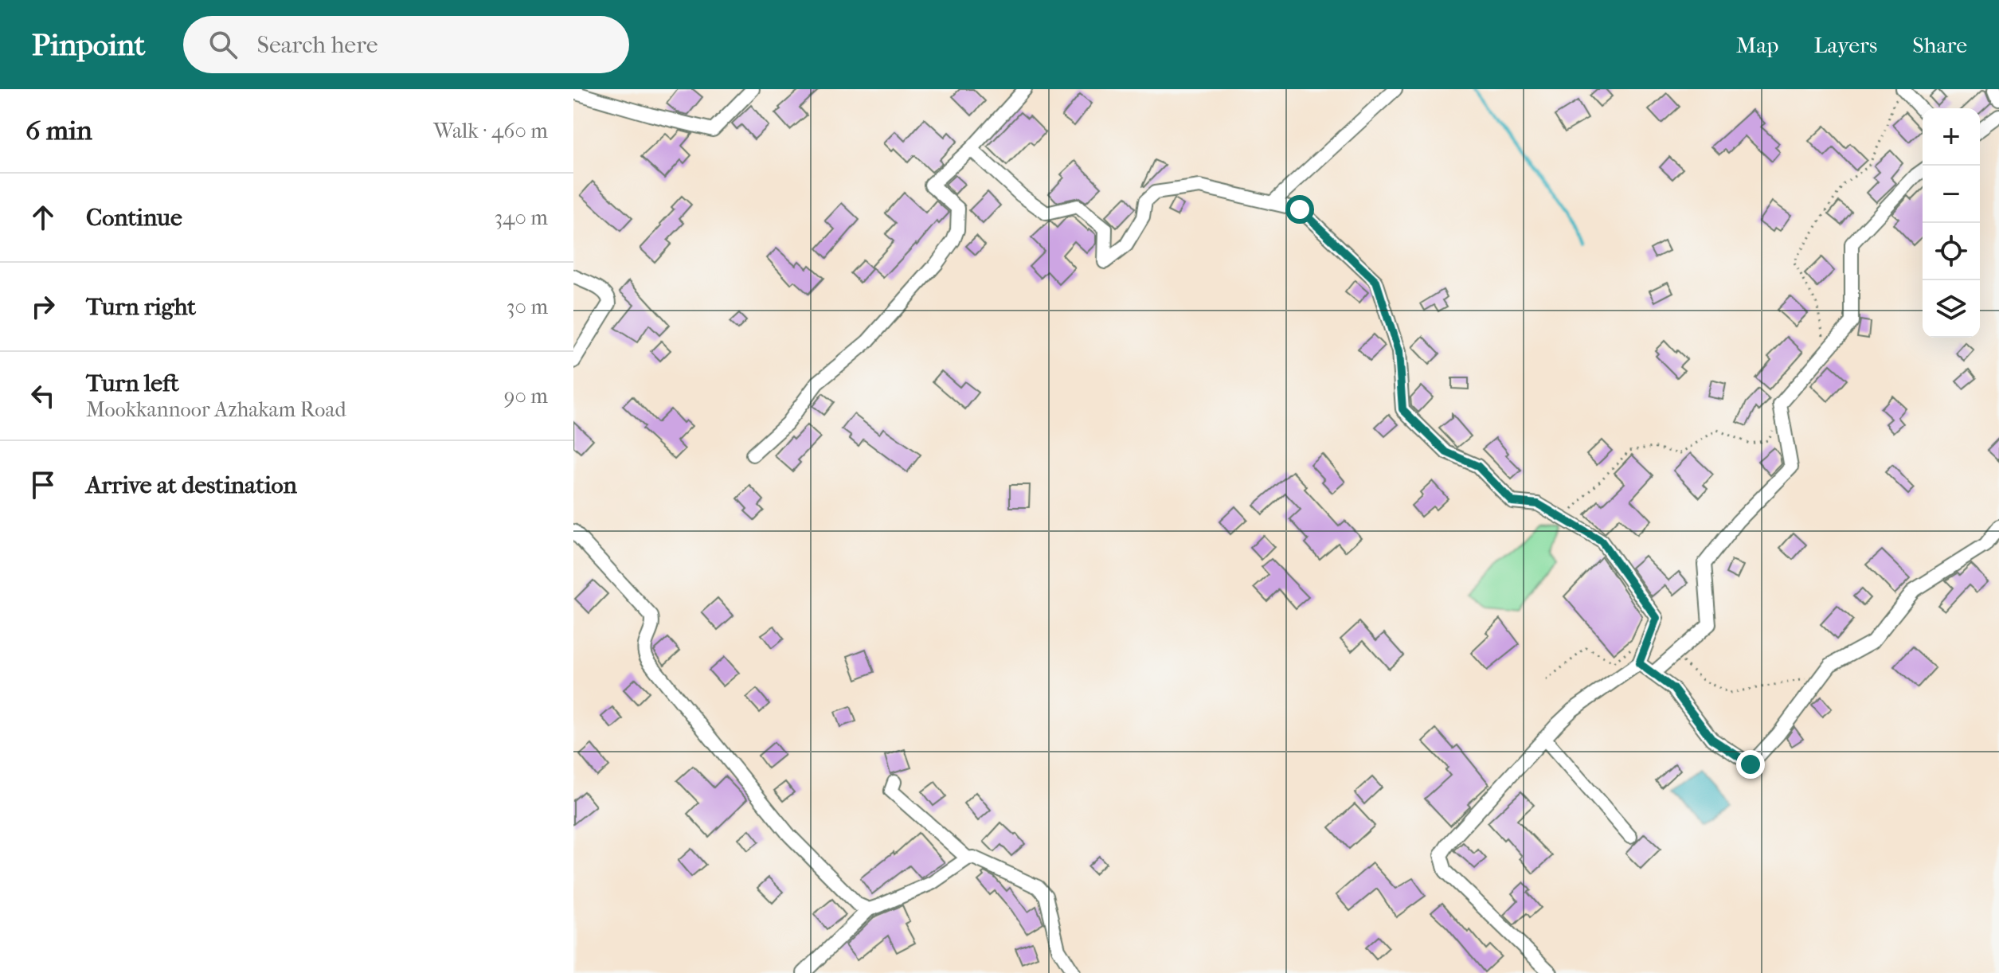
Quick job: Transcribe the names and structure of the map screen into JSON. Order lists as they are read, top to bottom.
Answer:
{
  "page": {
    "header": "Pinpoint",
    "search": "Search here",
    "nav": ["Map", "Layers", "Share"],
    "heading": ["6 min", "Walk · 460 m"],
    "map_buttons": ["+", "−"],
    "list": [
      ["Continue", "340 m"],
      ["Turn right", "30 m"],
      ["Turn left", "Mookkannoor Azhakam Road", "90 m"],
      "Arrive at destination"
    ]
  }
}
